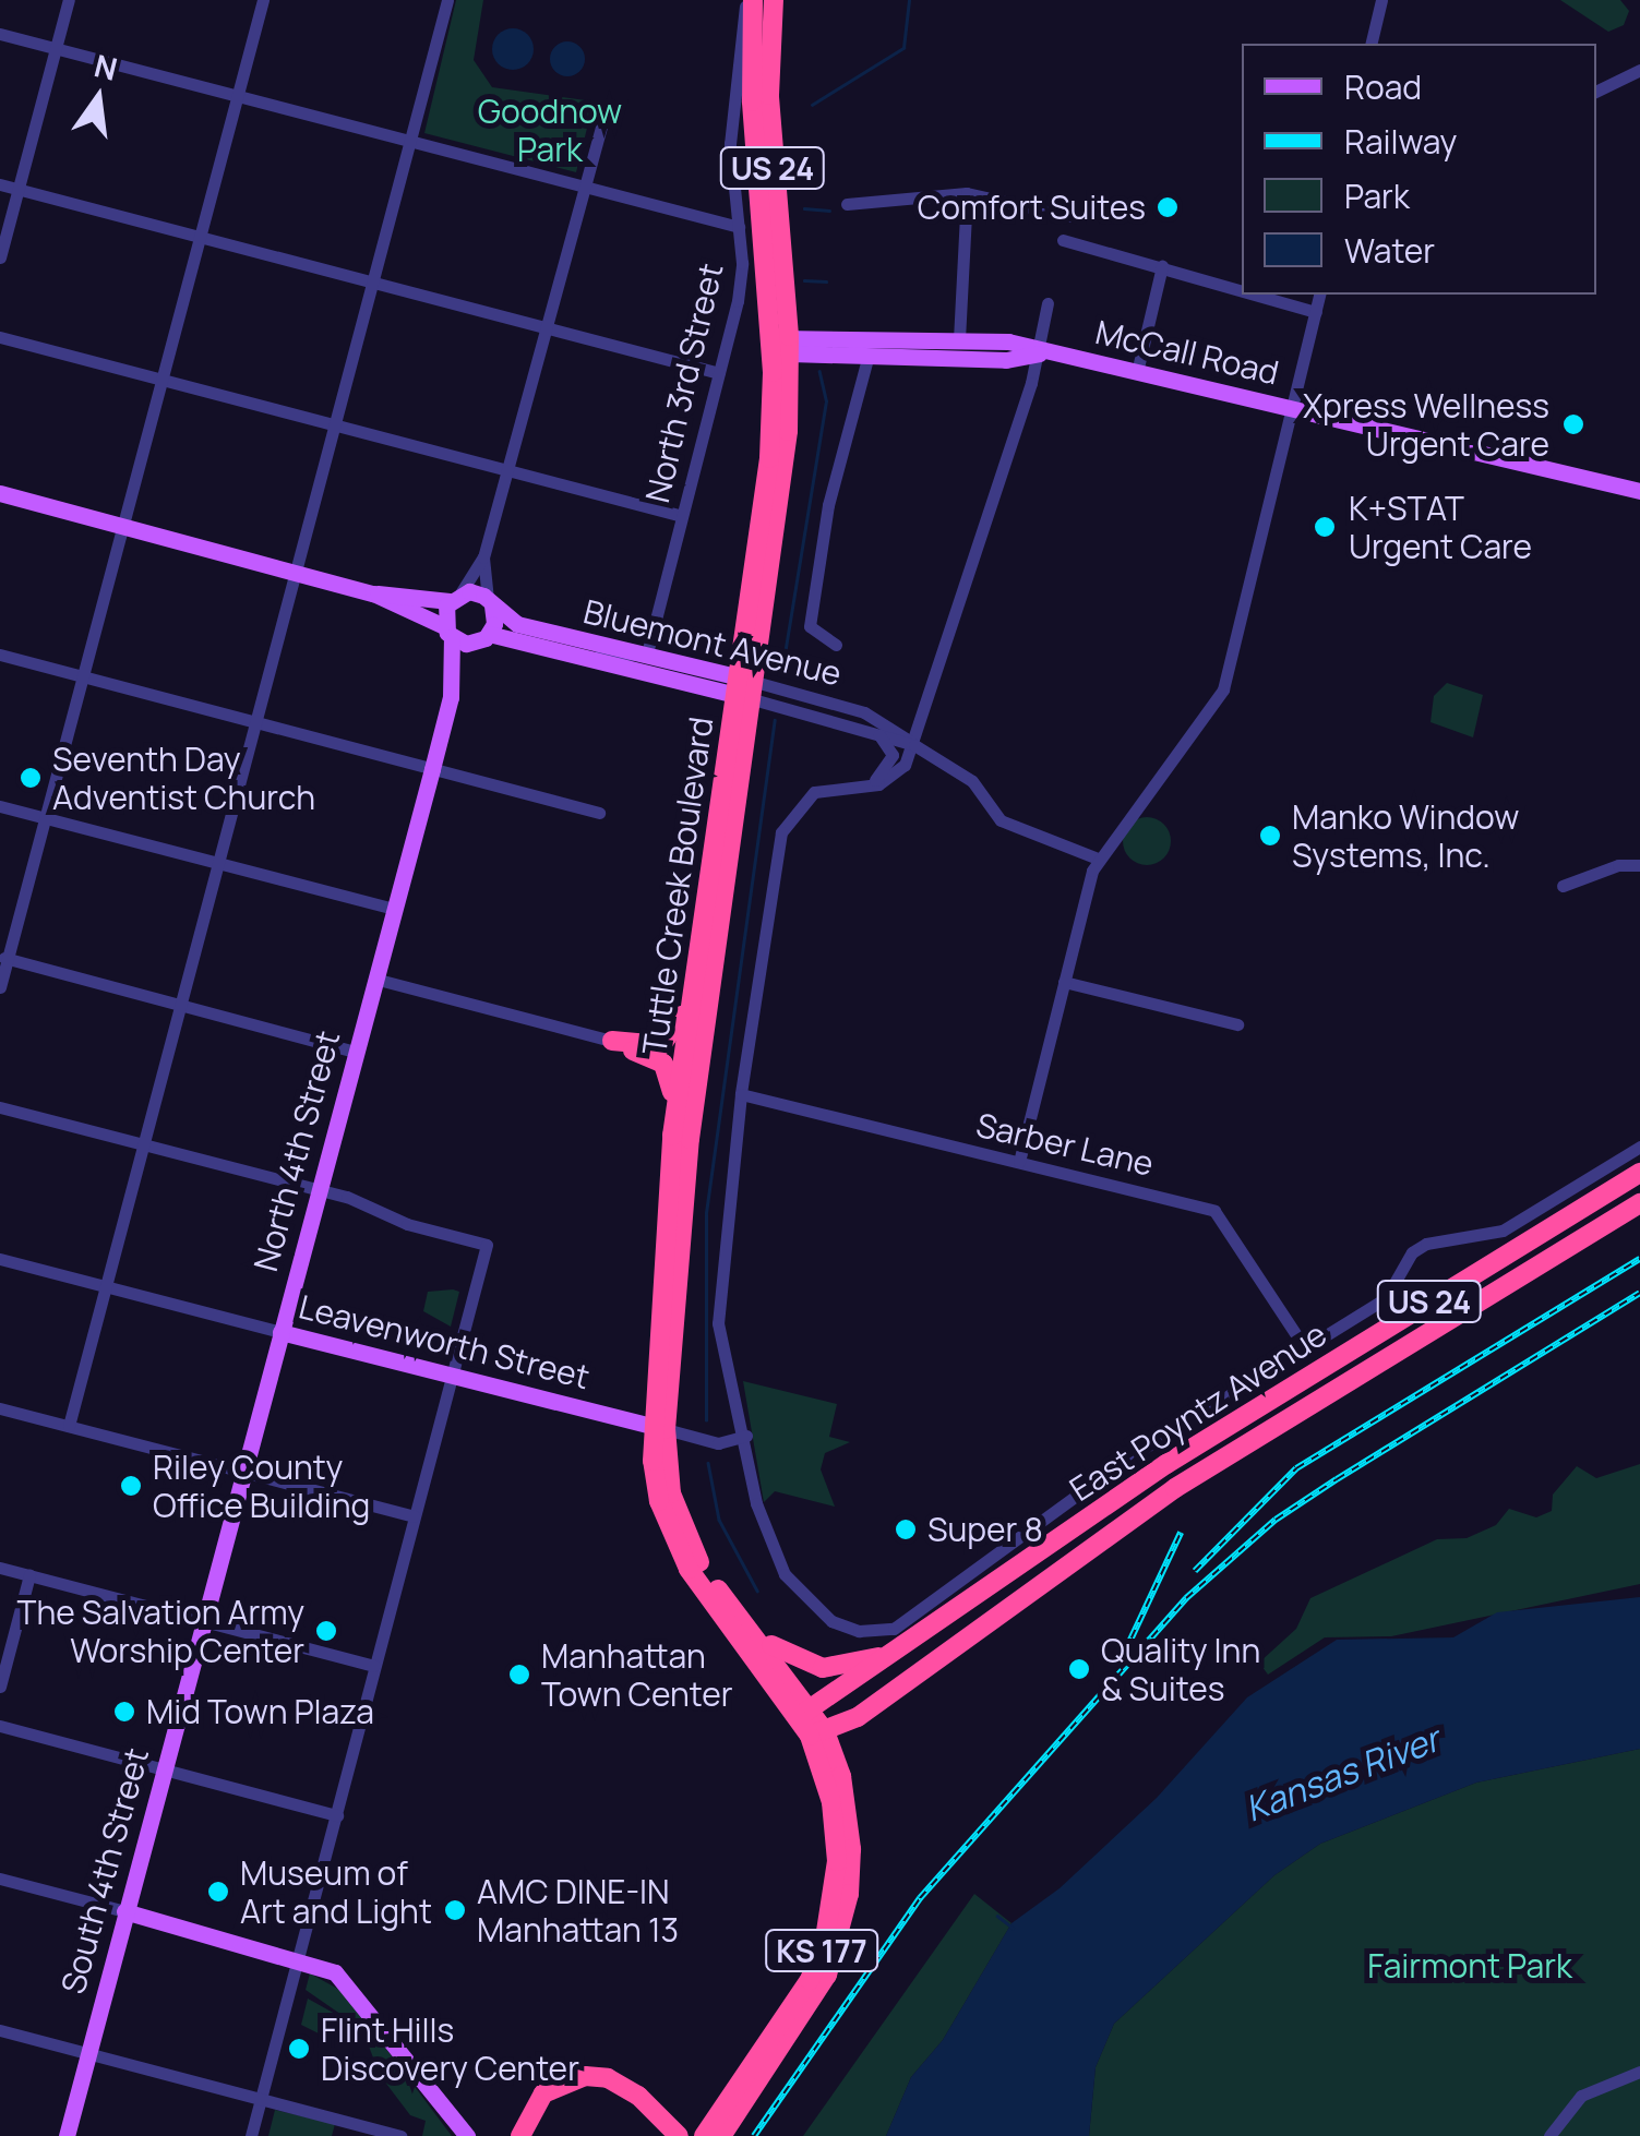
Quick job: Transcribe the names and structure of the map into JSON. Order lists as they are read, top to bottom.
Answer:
{
  "streets": {
    "highway": [
      "US 24",
      "Tuttle Creek Boulevard",
      "East Poyntz Avenue",
      "KS 177"
    ],
    "main road": [
      "McCall Road",
      "Bluemont Avenue",
      "North 4th Street",
      "Leavenworth Street",
      "South 4th Street"
    ],
    "street": ["North 3rd Street", "Sarber Lane"]
  },
  "crossings": [
    ["US 24", "Tuttle Creek Boulevard"],
    ["US 24", "East Poyntz Avenue"],
    ["McCall Road", "Tuttle Creek Boulevard"],
    ["North 3rd Street", "Bluemont Avenue"],
    ["North 3rd Street", "Tuttle Creek Boulevard"],
    ["Bluemont Avenue", "Tuttle Creek Boulevard"],
    ["Bluemont Avenue", "North 4th Street"],
    ["Tuttle Creek Boulevard", "Leavenworth Street"],
    ["Tuttle Creek Boulevard", "East Poyntz Avenue"],
    ["Tuttle Creek Boulevard", "KS 177"],
    ["North 4th Street", "Leavenworth Street"],
    ["North 4th Street", "South 4th Street"],
    ["East Poyntz Avenue", "KS 177"]
  ],
  "water": ["Kansas River"],
  "parks": ["Goodnow Park", "Fairmont Park"],
  "places": [
    "Comfort Suites",
    "Xpress Wellness Urgent Care",
    "K+STAT Urgent Care",
    "Seventh Day Adventist Church",
    "Manko Window Systems, Inc.",
    "Riley County Office Building",
    "Super 8",
    "The Salvation Army Worship Center",
    "Quality Inn & Suites",
    "Manhattan Town Center",
    "Mid Town Plaza",
    "Museum of Art and Light",
    "AMC DINE-IN Manhattan 13",
    "Flint Hills Discovery Center"
  ],
  "legend": [
    "Road",
    "Railway",
    "Park",
    "Water"
  ],
  "north": "top"
}
